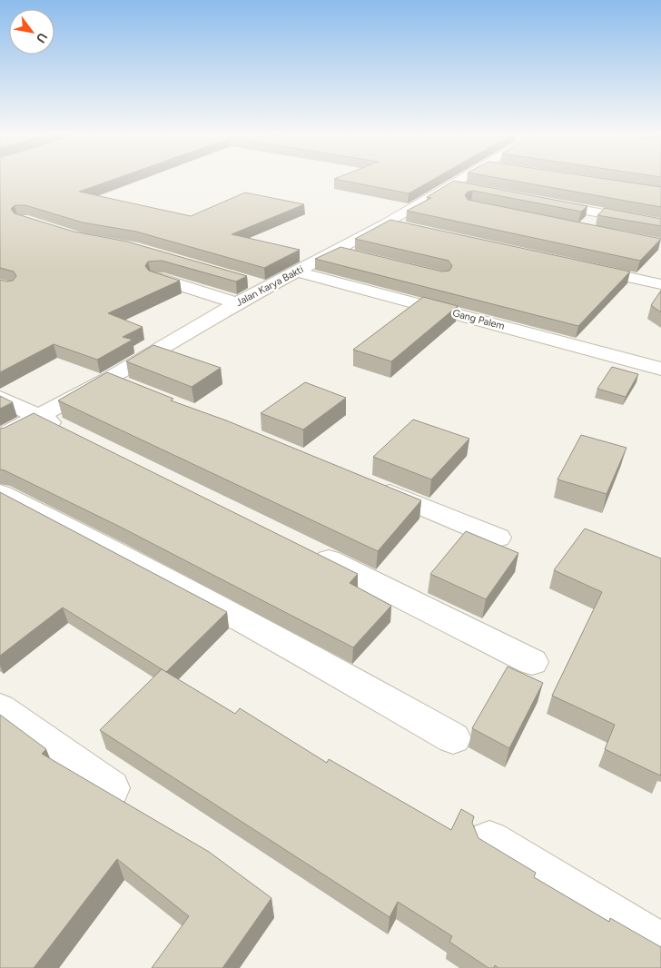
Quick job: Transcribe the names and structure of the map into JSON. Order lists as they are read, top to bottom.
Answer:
{
  "streets": {
    "street": ["Jalan Karya Bakti", "Gang Palem"]
  },
  "crossings": [
    ["Jalan Karya Bakti", "Gang Palem"]
  ],
  "north": "bottom right"
}
